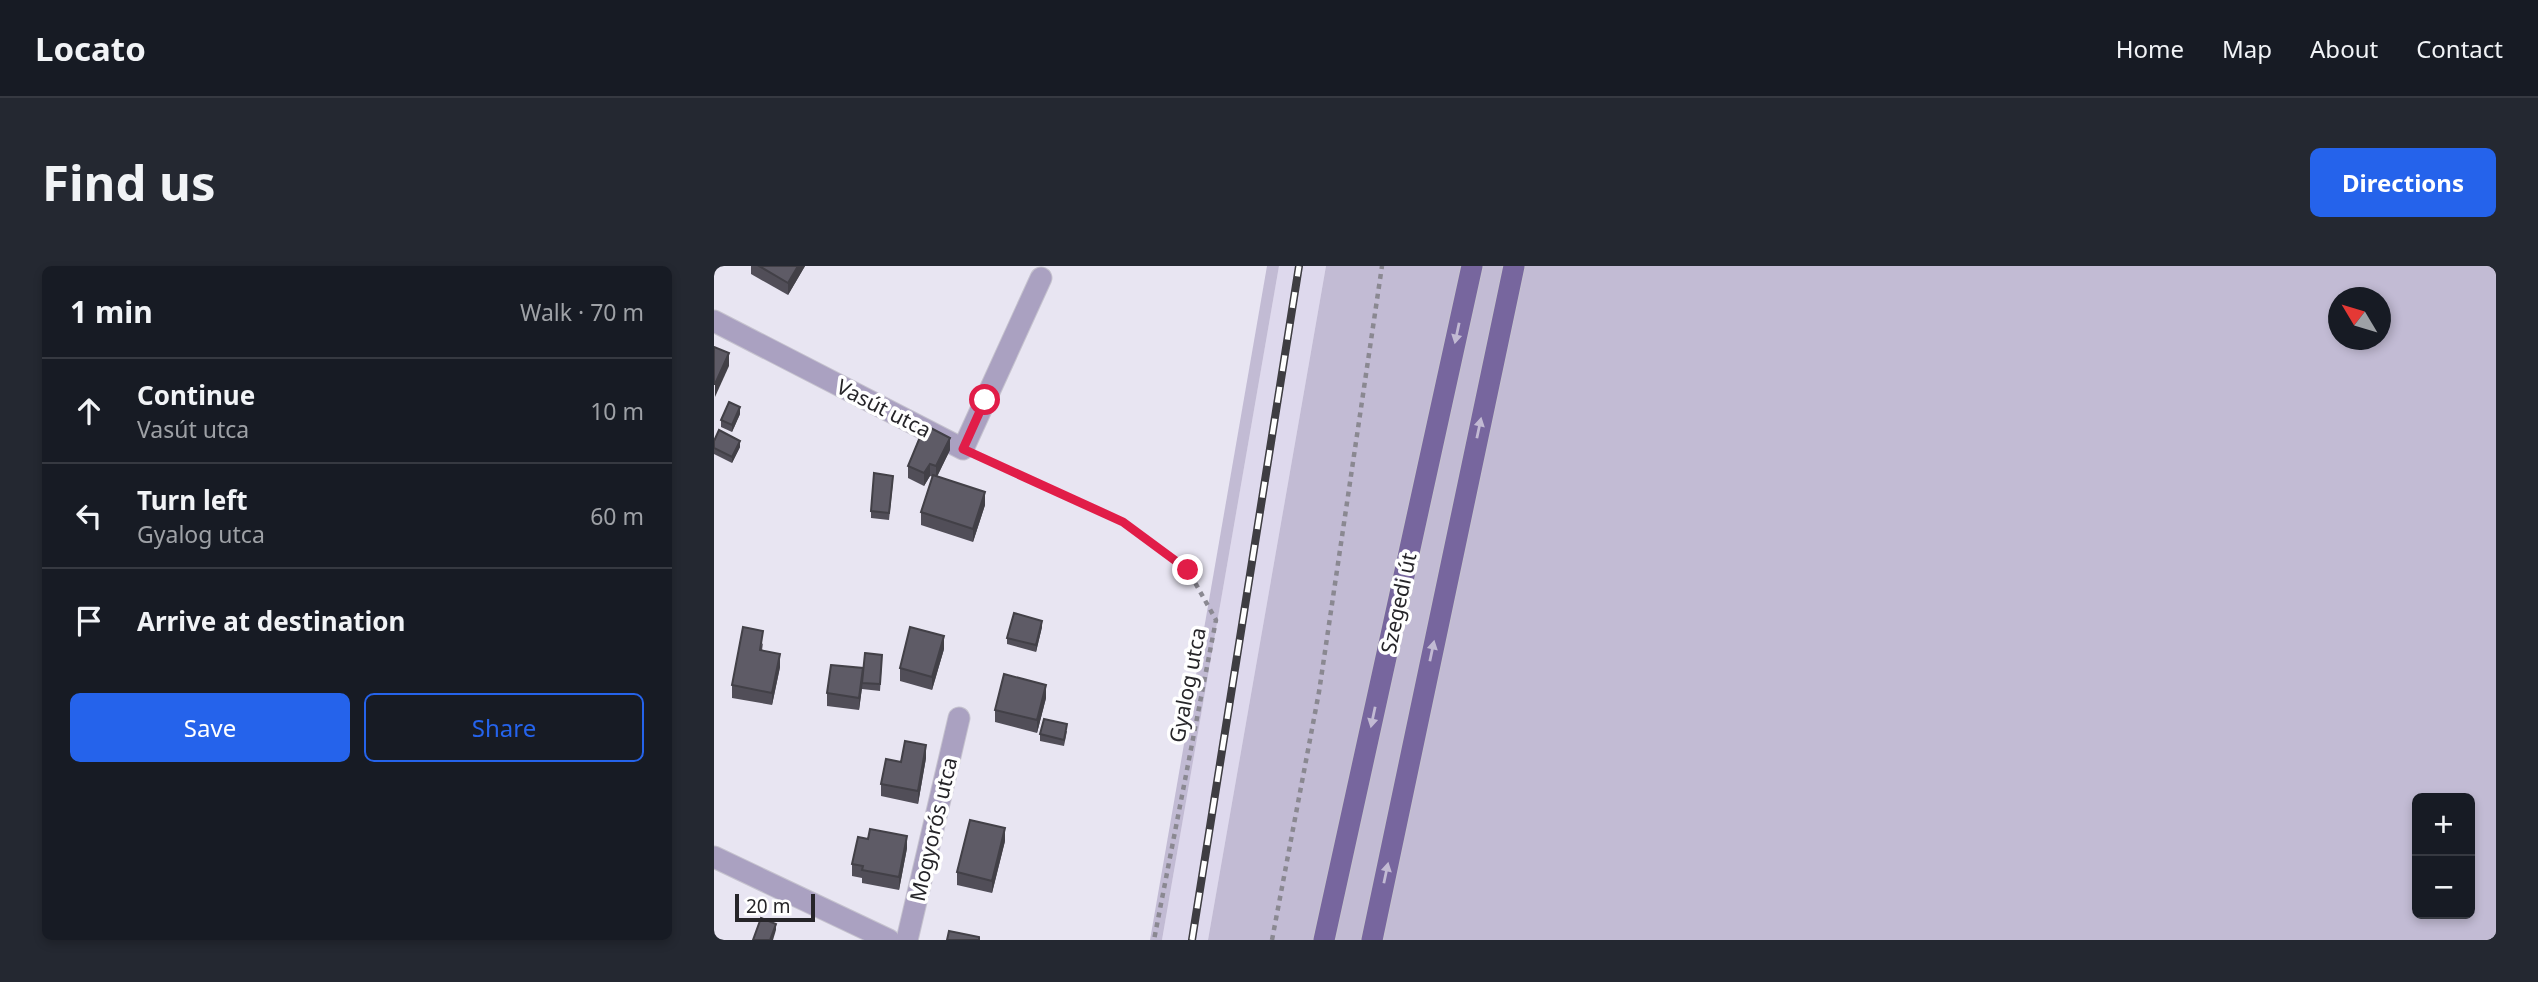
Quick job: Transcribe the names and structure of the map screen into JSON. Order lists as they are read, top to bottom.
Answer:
{
  "streets": {
    "main road": ["Szegedi út"],
    "street": ["Vasút utca", "Mogyorós utca"],
    "path": ["Gyalog utca"]
  },
  "crossings": [
    ["Vasút utca", "Gyalog utca"]
  ],
  "scale_bar": "20 m",
  "north": "top left",
  "page": {
    "header": "Locato",
    "nav": [
      "Home",
      "Map",
      "About",
      "Contact"
    ],
    "buttons": [
      "Directions",
      ["Save", "Share"]
    ],
    "title": "Find us",
    "heading": ["1 min", "Walk · 70 m"],
    "list": [
      ["Continue", "Vasút utca", "10 m"],
      ["Turn left", "Gyalog utca", "60 m"],
      "Arrive at destination"
    ],
    "map_buttons": ["+", "−"],
    "scale": "20 m"
  }
}
